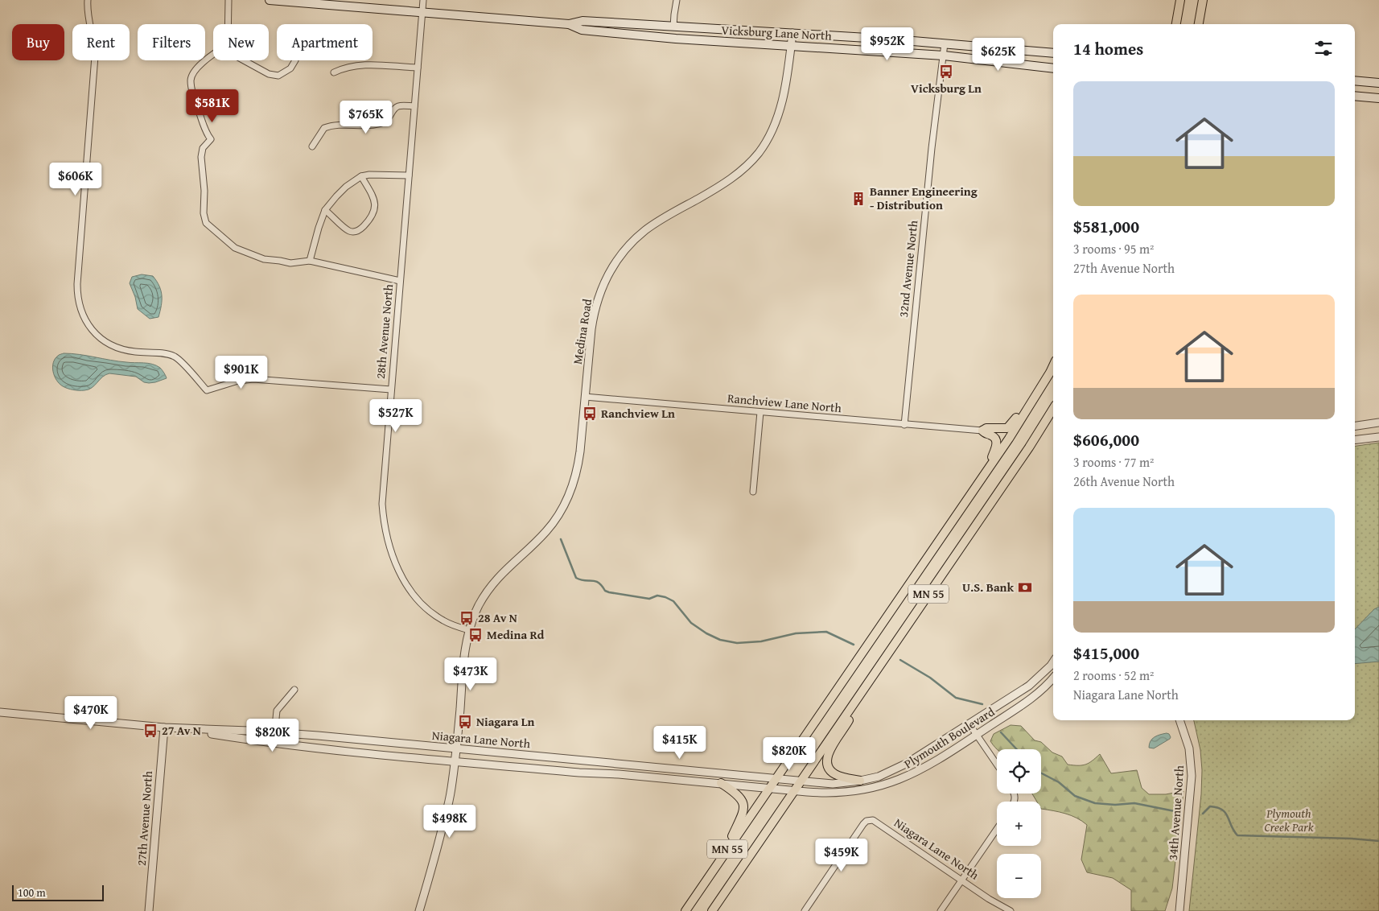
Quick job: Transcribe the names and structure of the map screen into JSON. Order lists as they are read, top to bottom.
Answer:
{
  "streets": {
    "main road": ["Vicksburg Lane North", "MN 55"],
    "street": [
      "32nd Avenue North",
      "28th Avenue North",
      "Medina Road",
      "Ranchview Lane North",
      "Plymouth Boulevard",
      "Niagara Lane North",
      "34th Avenue North",
      "27th Avenue North"
    ]
  },
  "crossings": [
    ["Vicksburg Lane North", "32nd Avenue North"],
    ["Vicksburg Lane North", "28th Avenue North"],
    ["Vicksburg Lane North", "Medina Road"],
    ["32nd Avenue North", "Ranchview Lane North"],
    ["28th Avenue North", "Medina Road"],
    ["Medina Road", "Ranchview Lane North"],
    ["MN 55", "Plymouth Boulevard"],
    ["MN 55", "Niagara Lane North"],
    ["Plymouth Boulevard", "Niagara Lane North"],
    ["Niagara Lane North", "27th Avenue North"]
  ],
  "parks": ["Plymouth Creek Park"],
  "places": {
    "bus stop": [
      "Vicksburg Ln",
      "Ranchview Ln",
      "28 Av N",
      "Medina Rd",
      "Niagara Ln",
      "27 Av N"
    ],
    "building": ["Banner Engineering - Distribution"],
    "bank": ["U.S. Bank"]
  },
  "scale_bar": "100 m",
  "page": {
    "chip": [
      "Buy",
      "Rent",
      "Filters",
      "New",
      "Apartment"
    ],
    "heading": "14 homes",
    "price": [
      "$952K",
      "$625K",
      "$581K",
      "$765K",
      "$606K",
      "$901K",
      "$527K",
      "$473K",
      "$470K",
      "$820K",
      "$415K",
      "$820K",
      "$498K",
      "$459K"
    ],
    "list": [
      {
        "name": "$581,000",
        "note": "3 rooms · 95 m² · 27th Avenue North"
      },
      {
        "name": "$606,000",
        "note": "3 rooms · 77 m² · 26th Avenue North"
      },
      {
        "name": "$415,000",
        "note": "2 rooms · 52 m² · Niagara Lane North"
      }
    ],
    "map_buttons": ["+", "−"],
    "scale": "100 m"
  }
}
